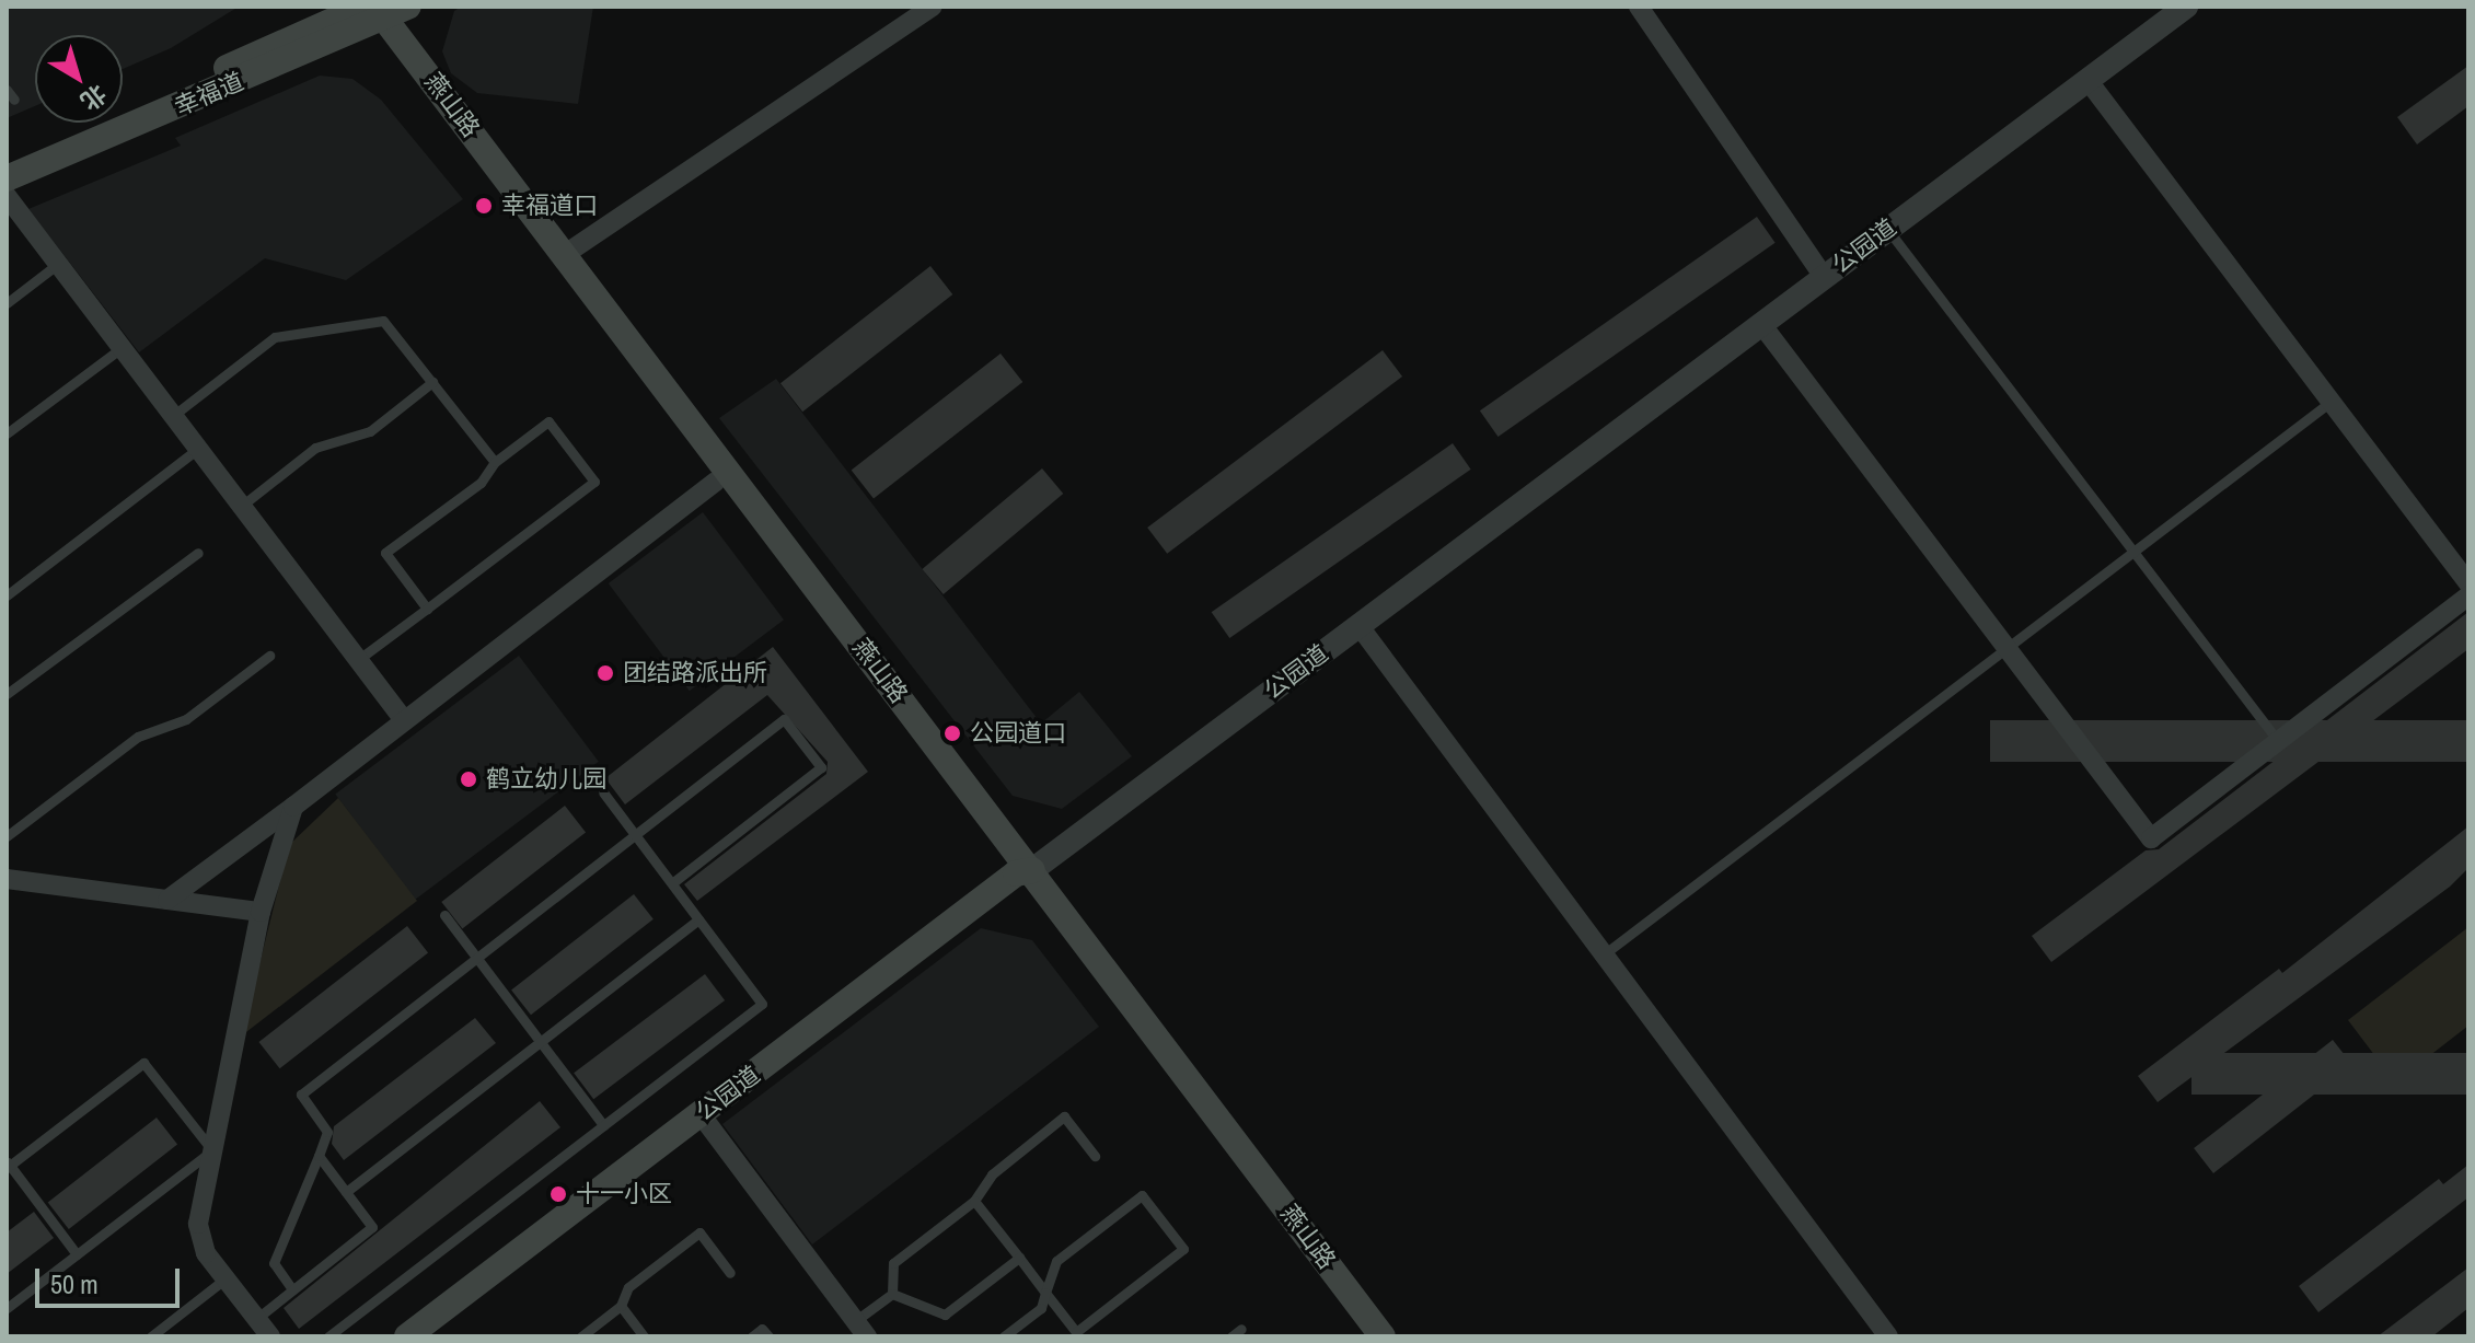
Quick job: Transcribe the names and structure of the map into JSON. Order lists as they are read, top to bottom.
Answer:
{
  "streets": {
    "main road": ["幸福道", "燕山路", "公园道"]
  },
  "crossings": [
    ["幸福道", "燕山路"],
    ["燕山路", "公园道"]
  ],
  "places": [
    "幸福道口",
    "团结路派出所",
    "公园道口",
    "鹤立幼儿园",
    "十一小区"
  ],
  "scale_bar": "50 m",
  "north": "bottom right"
}
